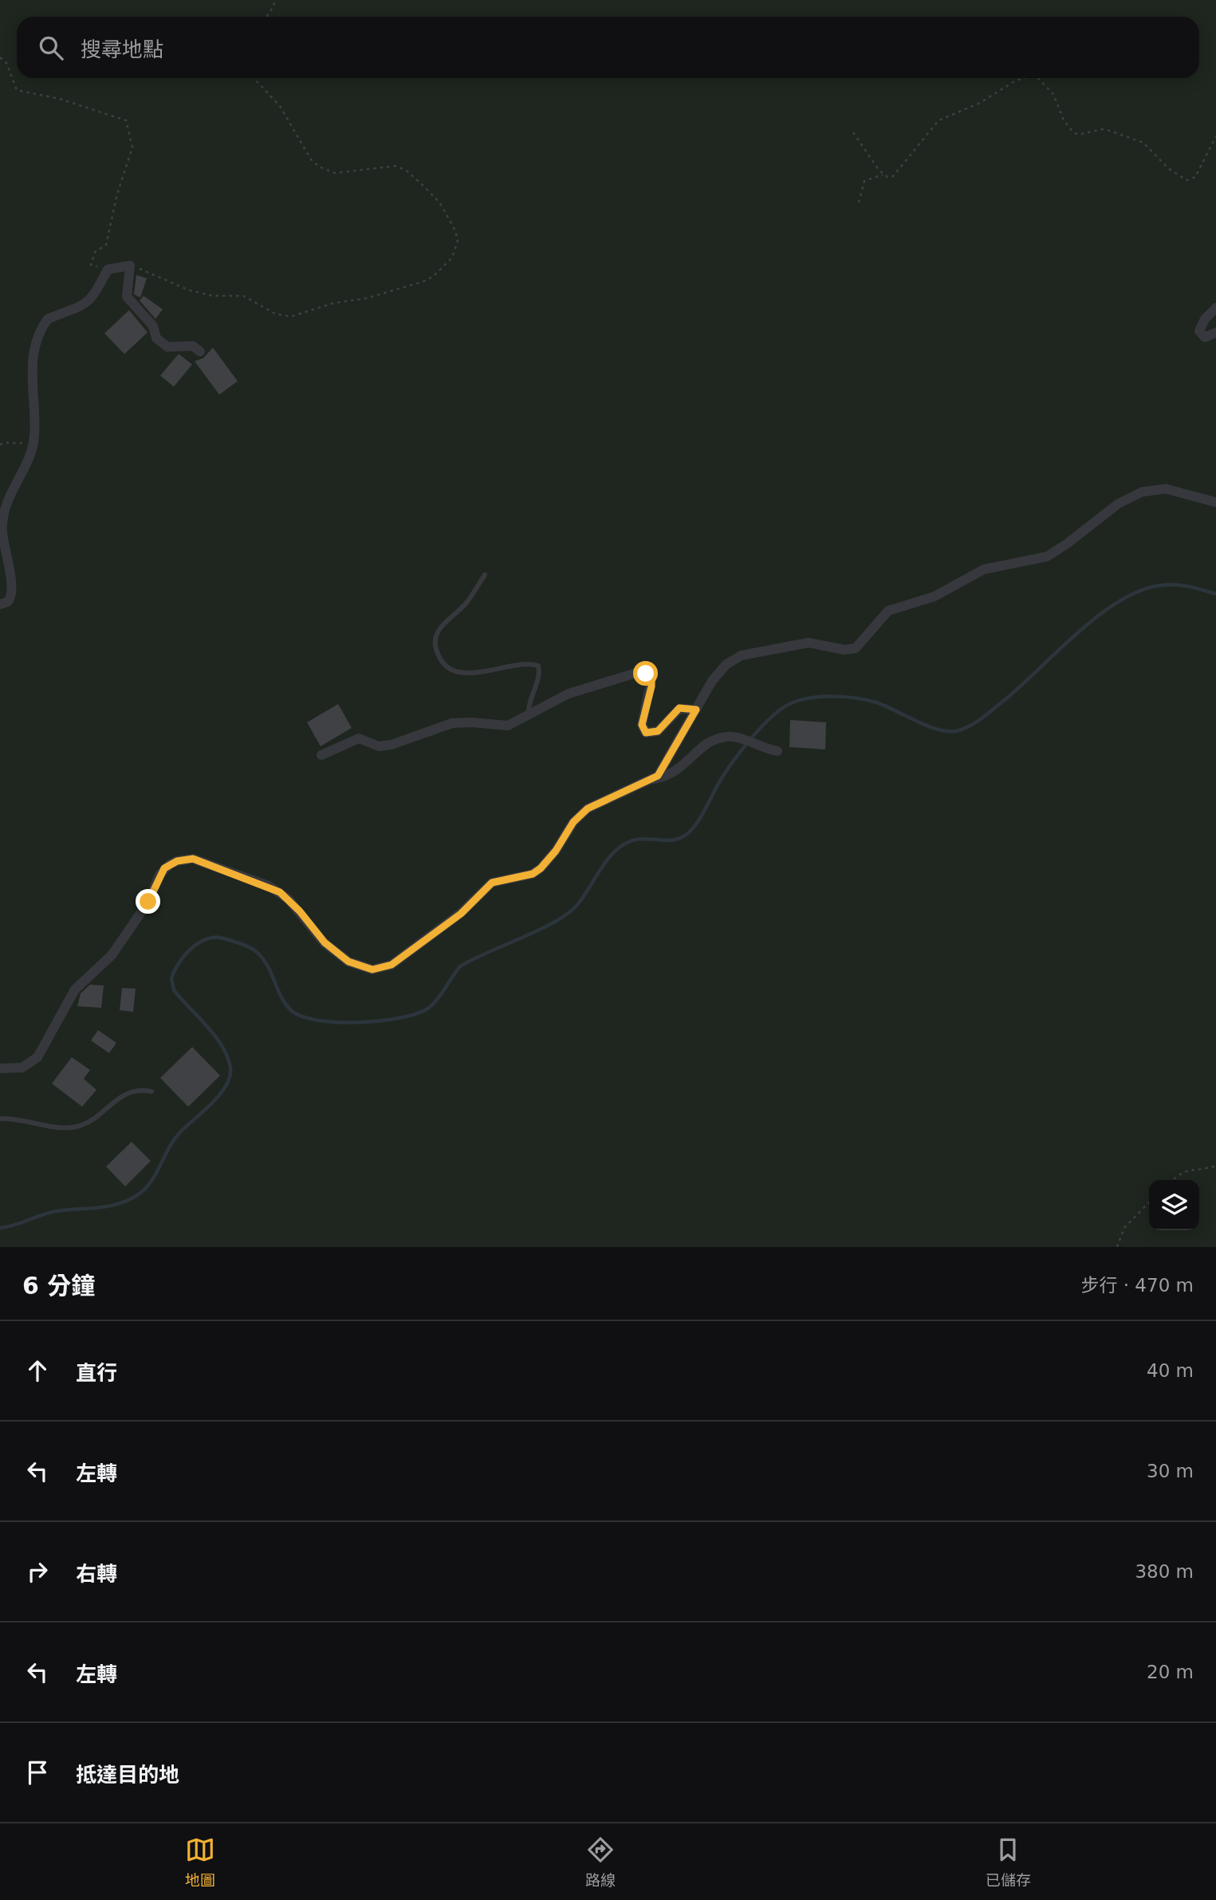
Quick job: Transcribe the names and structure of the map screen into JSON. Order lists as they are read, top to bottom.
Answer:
{
  "page": {
    "search": "搜尋地點",
    "heading": ["6 分鐘", "步行 · 470 m"],
    "list": [
      ["直行", "40 m"],
      ["左轉", "30 m"],
      ["右轉", "380 m"],
      ["左轉", "20 m"],
      "抵達目的地"
    ],
    "nav": ["地圖", "路線", "已儲存"]
  }
}
